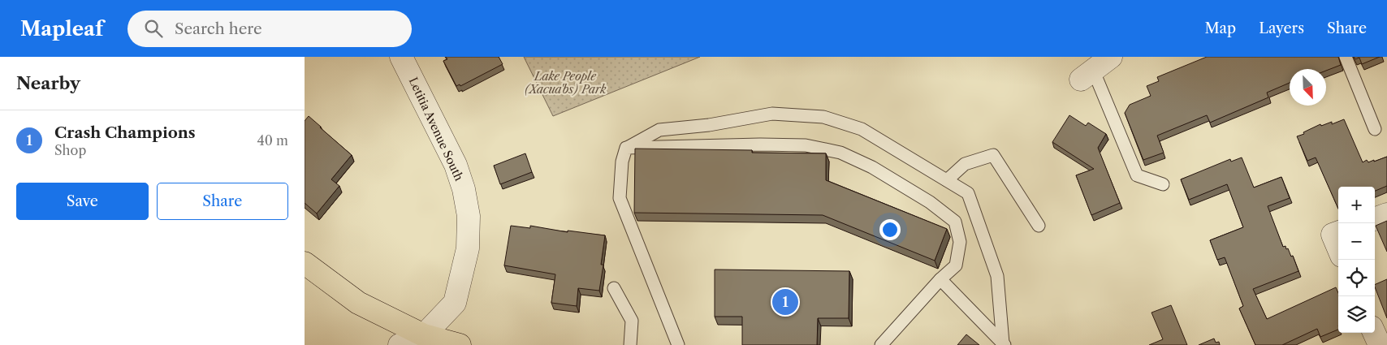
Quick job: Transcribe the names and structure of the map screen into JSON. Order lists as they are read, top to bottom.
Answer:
{
  "streets": {
    "street": ["Letitia Avenue South"]
  },
  "parks": ["Lake People (Xacua'bs) Park"],
  "north": "bottom right",
  "page": {
    "header": "Mapleaf",
    "search": "Search here",
    "nav": ["Map", "Layers", "Share"],
    "heading": "Nearby",
    "list": [
      {
        "mark": "1",
        "name": "Crash Champions",
        "note": "Shop",
        "value": "40 m"
      }
    ],
    "buttons": ["Save", "Share"],
    "map_buttons": ["+", "−"],
    "pins": "1"
  }
}
